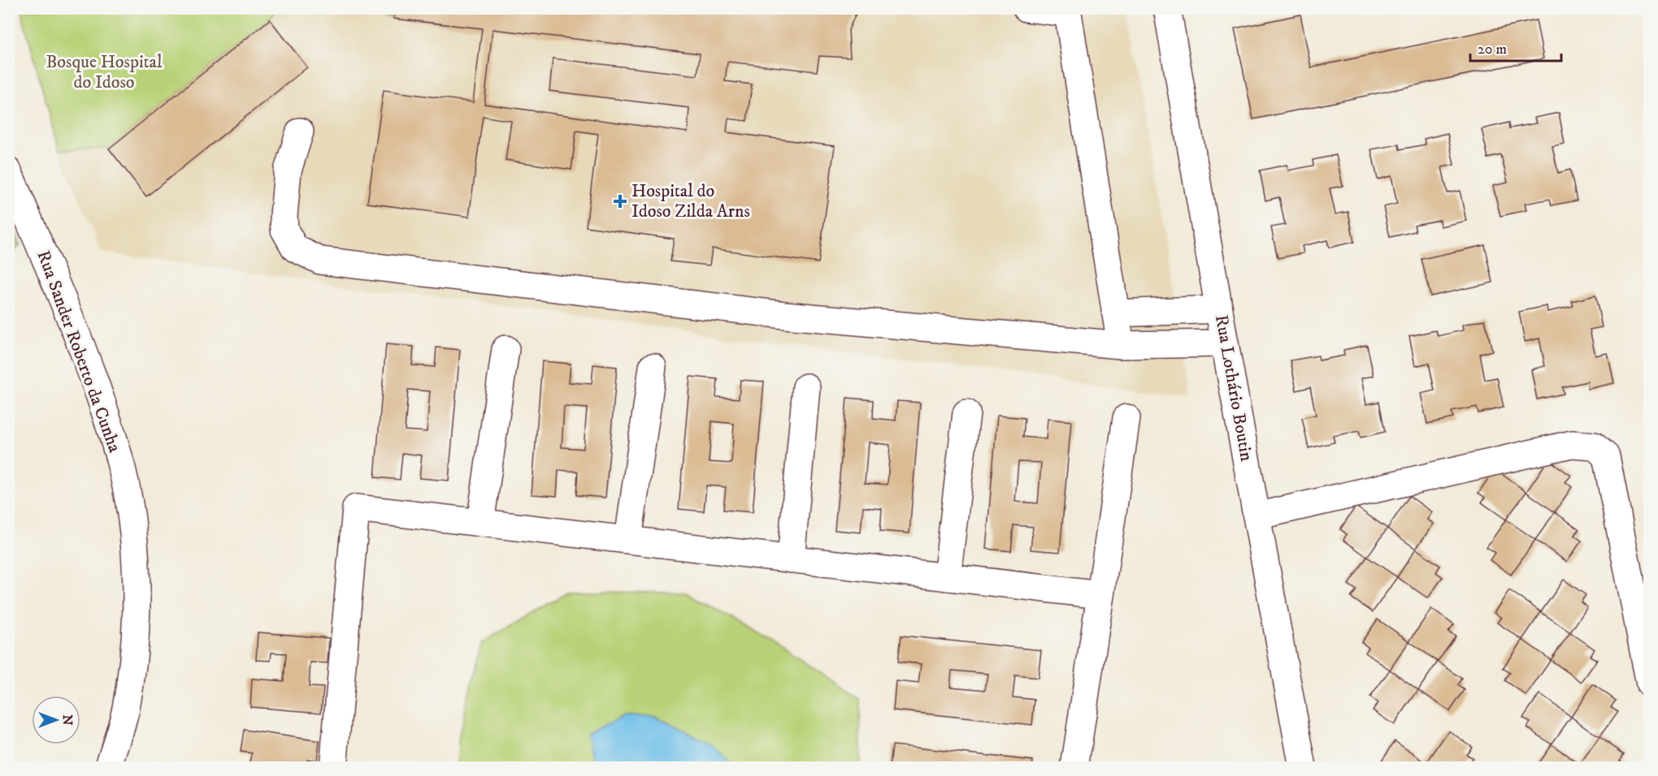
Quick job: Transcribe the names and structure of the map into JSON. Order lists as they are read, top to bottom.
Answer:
{
  "streets": {
    "street": ["Rua Sander Roberto da Cunha", "Rua Lothário Boutin"]
  },
  "parks": ["Bosque Hospital do Idoso"],
  "places": {
    "health": ["Hospital do Idoso Zilda Arns"]
  },
  "scale_bar": "20 m",
  "north": "right"
}
